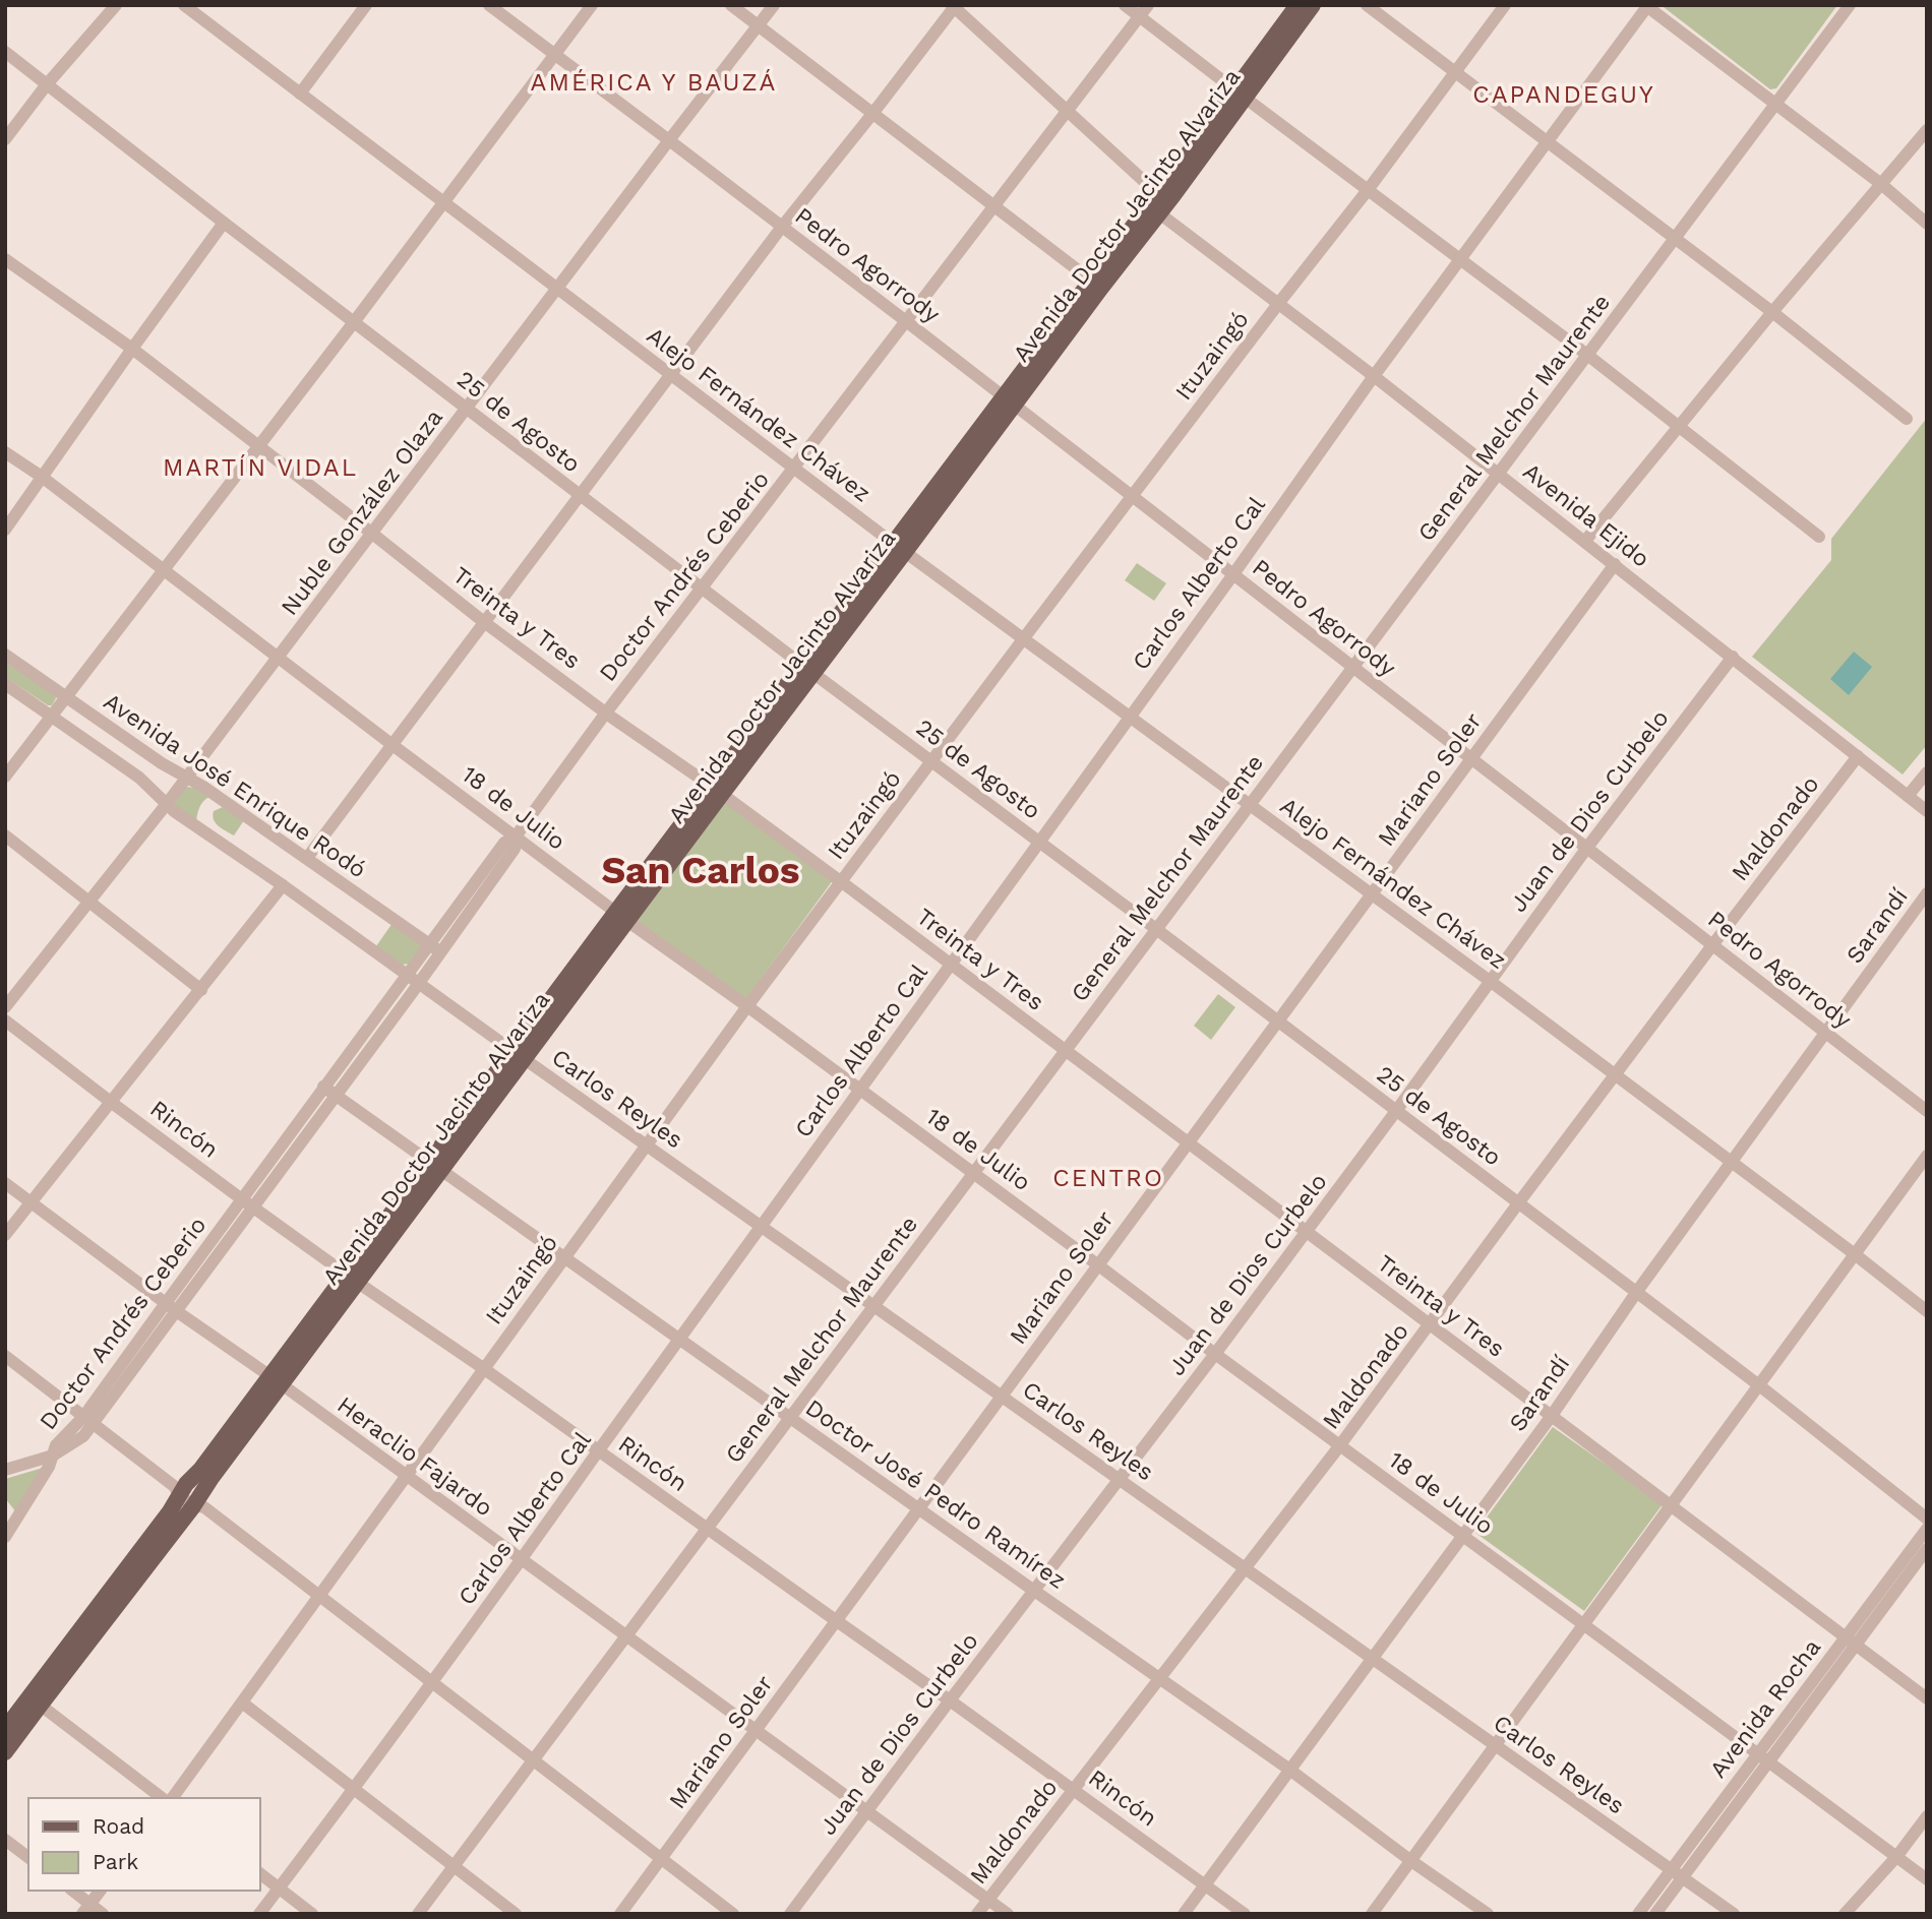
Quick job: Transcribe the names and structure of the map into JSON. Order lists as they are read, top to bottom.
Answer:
{
  "streets": {
    "main road": ["Avenida Doctor Jacinto Alvariza"],
    "street": [
      "Pedro Agorrody",
      "Ituzaingó",
      "Alejo Fernández Chávez",
      "General Melchor Maurente",
      "25 de Agosto",
      "Nuble González Olaza",
      "Avenida Ejido",
      "Doctor Andrés Ceberio",
      "Carlos Alberto Cal",
      "Treinta y Tres",
      "Mariano Soler",
      "Avenida José Enrique Rodó",
      "18 de Julio",
      "Juan de Dios Curbelo",
      "Maldonado",
      "Sarandí",
      "Carlos Reyles",
      "Rincón",
      "Heraclio Fajardo",
      "Doctor José Pedro Ramírez",
      "Avenida Rocha"
    ]
  },
  "crossings": [
    ["Avenida Doctor Jacinto Alvariza", "Pedro Agorrody"],
    ["Avenida Doctor Jacinto Alvariza", "Alejo Fernández Chávez"],
    ["Avenida Doctor Jacinto Alvariza", "25 de Agosto"],
    ["Avenida Doctor Jacinto Alvariza", "Avenida Ejido"],
    ["Avenida Doctor Jacinto Alvariza", "Treinta y Tres"],
    ["Avenida Doctor Jacinto Alvariza", "18 de Julio"],
    ["Avenida Doctor Jacinto Alvariza", "Carlos Reyles"],
    ["Avenida Doctor Jacinto Alvariza", "Rincón"],
    ["Avenida Doctor Jacinto Alvariza", "Heraclio Fajardo"],
    ["Avenida Doctor Jacinto Alvariza", "Doctor José Pedro Ramírez"],
    ["Pedro Agorrody", "Ituzaingó"],
    ["Pedro Agorrody", "General Melchor Maurente"],
    ["Pedro Agorrody", "Nuble González Olaza"],
    ["Pedro Agorrody", "Doctor Andrés Ceberio"],
    ["Pedro Agorrody", "Carlos Alberto Cal"],
    ["Pedro Agorrody", "Mariano Soler"],
    ["Pedro Agorrody", "Juan de Dios Curbelo"],
    ["Pedro Agorrody", "Maldonado"],
    ["Pedro Agorrody", "Sarandí"],
    ["Ituzaingó", "Alejo Fernández Chávez"],
    ["Ituzaingó", "25 de Agosto"],
    ["Ituzaingó", "Avenida Ejido"],
    ["Ituzaingó", "Treinta y Tres"],
    ["Ituzaingó", "18 de Julio"],
    ["Ituzaingó", "Carlos Reyles"],
    ["Ituzaingó", "Rincón"],
    ["Ituzaingó", "Heraclio Fajardo"],
    ["Ituzaingó", "Doctor José Pedro Ramírez"],
    ["Alejo Fernández Chávez", "General Melchor Maurente"],
    ["Alejo Fernández Chávez", "Nuble González Olaza"],
    ["Alejo Fernández Chávez", "Doctor Andrés Ceberio"],
    ["Alejo Fernández Chávez", "Carlos Alberto Cal"],
    ["Alejo Fernández Chávez", "Mariano Soler"],
    ["Alejo Fernández Chávez", "Juan de Dios Curbelo"],
    ["Alejo Fernández Chávez", "Maldonado"],
    ["Alejo Fernández Chávez", "Sarandí"],
    ["General Melchor Maurente", "25 de Agosto"],
    ["General Melchor Maurente", "Avenida Ejido"],
    ["General Melchor Maurente", "Treinta y Tres"],
    ["General Melchor Maurente", "18 de Julio"],
    ["General Melchor Maurente", "Carlos Reyles"],
    ["General Melchor Maurente", "Rincón"],
    ["General Melchor Maurente", "Heraclio Fajardo"],
    ["General Melchor Maurente", "Doctor José Pedro Ramírez"],
    ["25 de Agosto", "Nuble González Olaza"],
    ["25 de Agosto", "Doctor Andrés Ceberio"],
    ["25 de Agosto", "Carlos Alberto Cal"],
    ["25 de Agosto", "Mariano Soler"],
    ["25 de Agosto", "Juan de Dios Curbelo"],
    ["25 de Agosto", "Maldonado"],
    ["25 de Agosto", "Sarandí"],
    ["Nuble González Olaza", "Treinta y Tres"],
    ["Nuble González Olaza", "Avenida José Enrique Rodó"],
    ["Nuble González Olaza", "18 de Julio"],
    ["Avenida Ejido", "Doctor Andrés Ceberio"],
    ["Avenida Ejido", "Carlos Alberto Cal"],
    ["Avenida Ejido", "Mariano Soler"],
    ["Avenida Ejido", "Juan de Dios Curbelo"],
    ["Avenida Ejido", "Maldonado"],
    ["Doctor Andrés Ceberio", "Treinta y Tres"],
    ["Doctor Andrés Ceberio", "Avenida José Enrique Rodó"],
    ["Doctor Andrés Ceberio", "18 de Julio"],
    ["Doctor Andrés Ceberio", "Carlos Reyles"],
    ["Doctor Andrés Ceberio", "Rincón"],
    ["Doctor Andrés Ceberio", "Heraclio Fajardo"],
    ["Doctor Andrés Ceberio", "Doctor José Pedro Ramírez"],
    ["Carlos Alberto Cal", "Treinta y Tres"],
    ["Carlos Alberto Cal", "18 de Julio"],
    ["Carlos Alberto Cal", "Carlos Reyles"],
    ["Carlos Alberto Cal", "Rincón"],
    ["Carlos Alberto Cal", "Heraclio Fajardo"],
    ["Carlos Alberto Cal", "Doctor José Pedro Ramírez"],
    ["Treinta y Tres", "Mariano Soler"],
    ["Treinta y Tres", "Juan de Dios Curbelo"],
    ["Treinta y Tres", "Maldonado"],
    ["Treinta y Tres", "Sarandí"],
    ["Treinta y Tres", "Avenida Rocha"],
    ["Mariano Soler", "18 de Julio"],
    ["Mariano Soler", "Carlos Reyles"],
    ["Mariano Soler", "Rincón"],
    ["Mariano Soler", "Heraclio Fajardo"],
    ["Mariano Soler", "Doctor José Pedro Ramírez"],
    ["Avenida José Enrique Rodó", "Carlos Reyles"],
    ["18 de Julio", "Juan de Dios Curbelo"],
    ["18 de Julio", "Maldonado"],
    ["18 de Julio", "Sarandí"],
    ["18 de Julio", "Avenida Rocha"],
    ["Juan de Dios Curbelo", "Carlos Reyles"],
    ["Juan de Dios Curbelo", "Rincón"],
    ["Juan de Dios Curbelo", "Heraclio Fajardo"],
    ["Juan de Dios Curbelo", "Doctor José Pedro Ramírez"],
    ["Maldonado", "Carlos Reyles"],
    ["Maldonado", "Rincón"],
    ["Maldonado", "Heraclio Fajardo"],
    ["Maldonado", "Doctor José Pedro Ramírez"],
    ["Sarandí", "Carlos Reyles"],
    ["Sarandí", "Rincón"],
    ["Sarandí", "Doctor José Pedro Ramírez"],
    ["Carlos Reyles", "Avenida Rocha"]
  ],
  "districts": [
    "AMÉRICA Y BAUZÁ",
    "CAPANDEGUY",
    "MARTÍN VIDAL",
    "San Carlos",
    "CENTRO"
  ],
  "legend": ["Road", "Park"]
}
